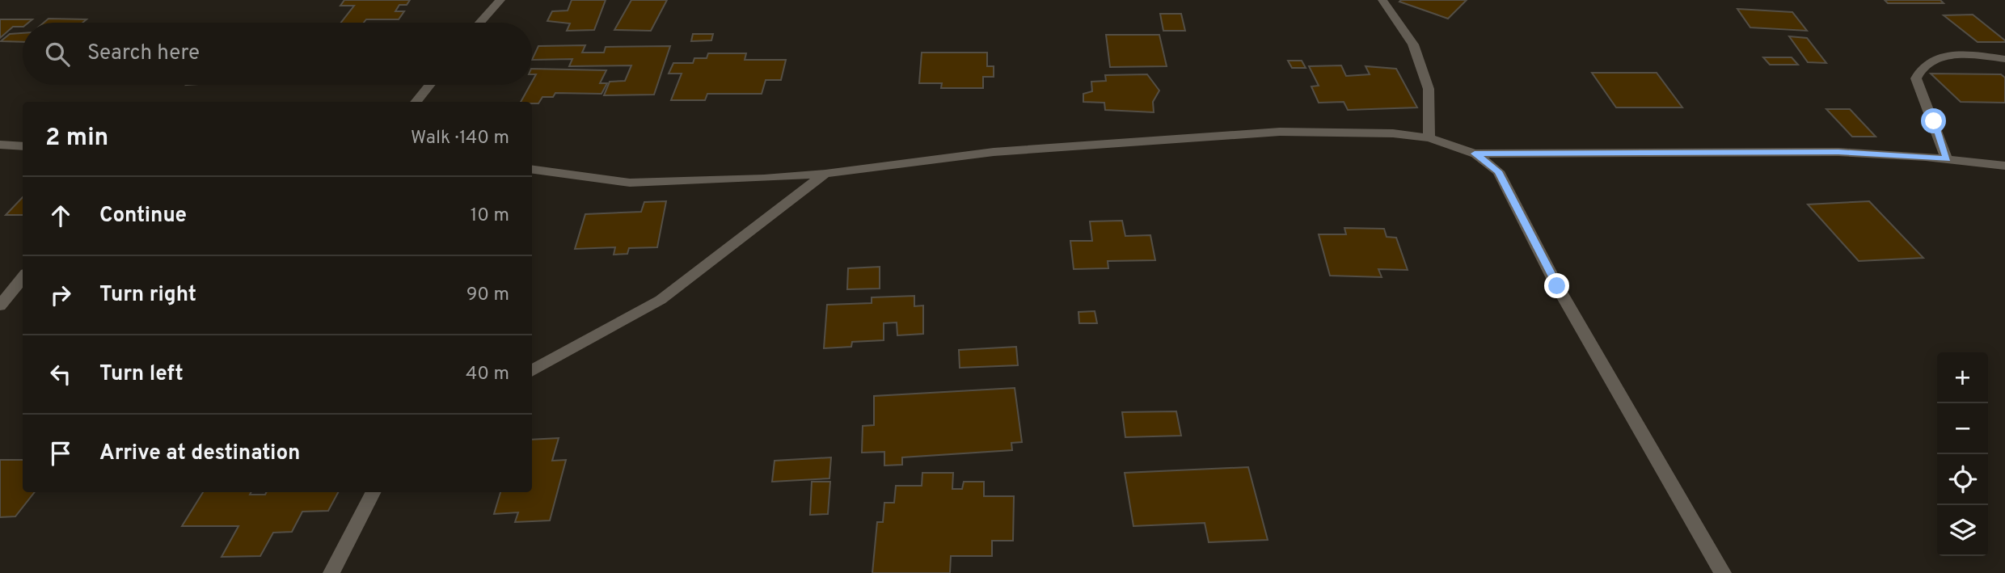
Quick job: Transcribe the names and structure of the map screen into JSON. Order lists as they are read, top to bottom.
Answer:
{
  "page": {
    "search": "Search here",
    "heading": ["2 min", "Walk · 140 m"],
    "list": [
      ["Continue", "10 m"],
      ["Turn right", "90 m"],
      ["Turn left", "40 m"],
      "Arrive at destination"
    ],
    "map_buttons": ["+", "−"]
  }
}
